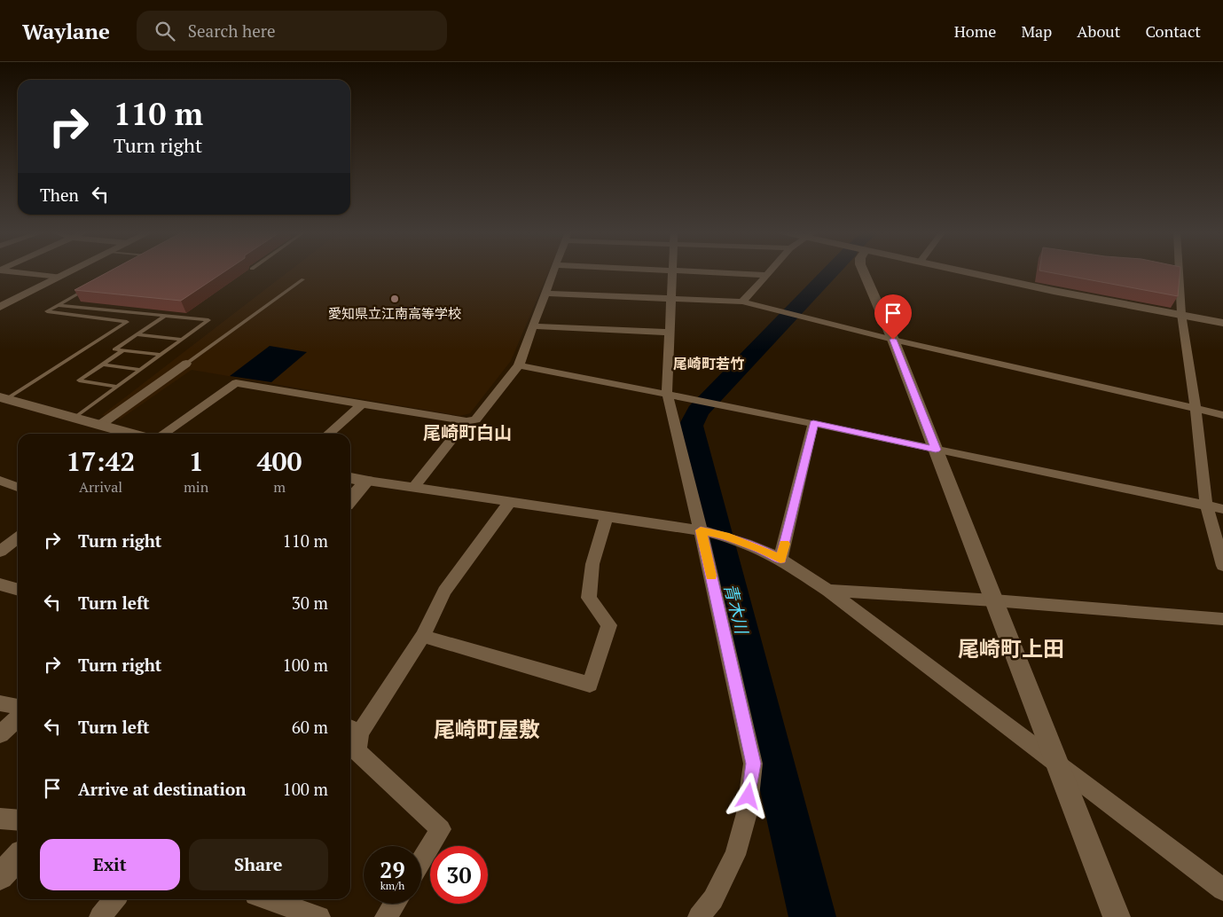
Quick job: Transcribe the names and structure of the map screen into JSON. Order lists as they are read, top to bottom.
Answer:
{
  "districts": [
    "尾崎町若竹",
    "尾崎町白山",
    "尾崎町上田",
    "尾崎町屋敷"
  ],
  "water": ["青木川"],
  "places": ["愛知県立江南高等学校"],
  "page": {
    "header": "Waylane",
    "search": "Search here",
    "nav": [
      "Home",
      "Map",
      "About",
      "Contact"
    ],
    "turn": ["110 m", "Turn right"],
    "then": "Then",
    "eta": [
      "17:42",
      "Arrival",
      "1",
      "min",
      "400",
      "m"
    ],
    "list": [
      {
        "name": "Turn right",
        "value": "110 m"
      },
      {
        "name": "Turn left",
        "value": "30 m"
      },
      {
        "name": "Turn right",
        "value": "100 m"
      },
      {
        "name": "Turn left",
        "value": "60 m"
      },
      {
        "name": "Arrive at destination",
        "value": "100 m"
      }
    ],
    "buttons": ["Exit", "Share"],
    "speed": "29 km/h",
    "limit": "30"
  }
}
